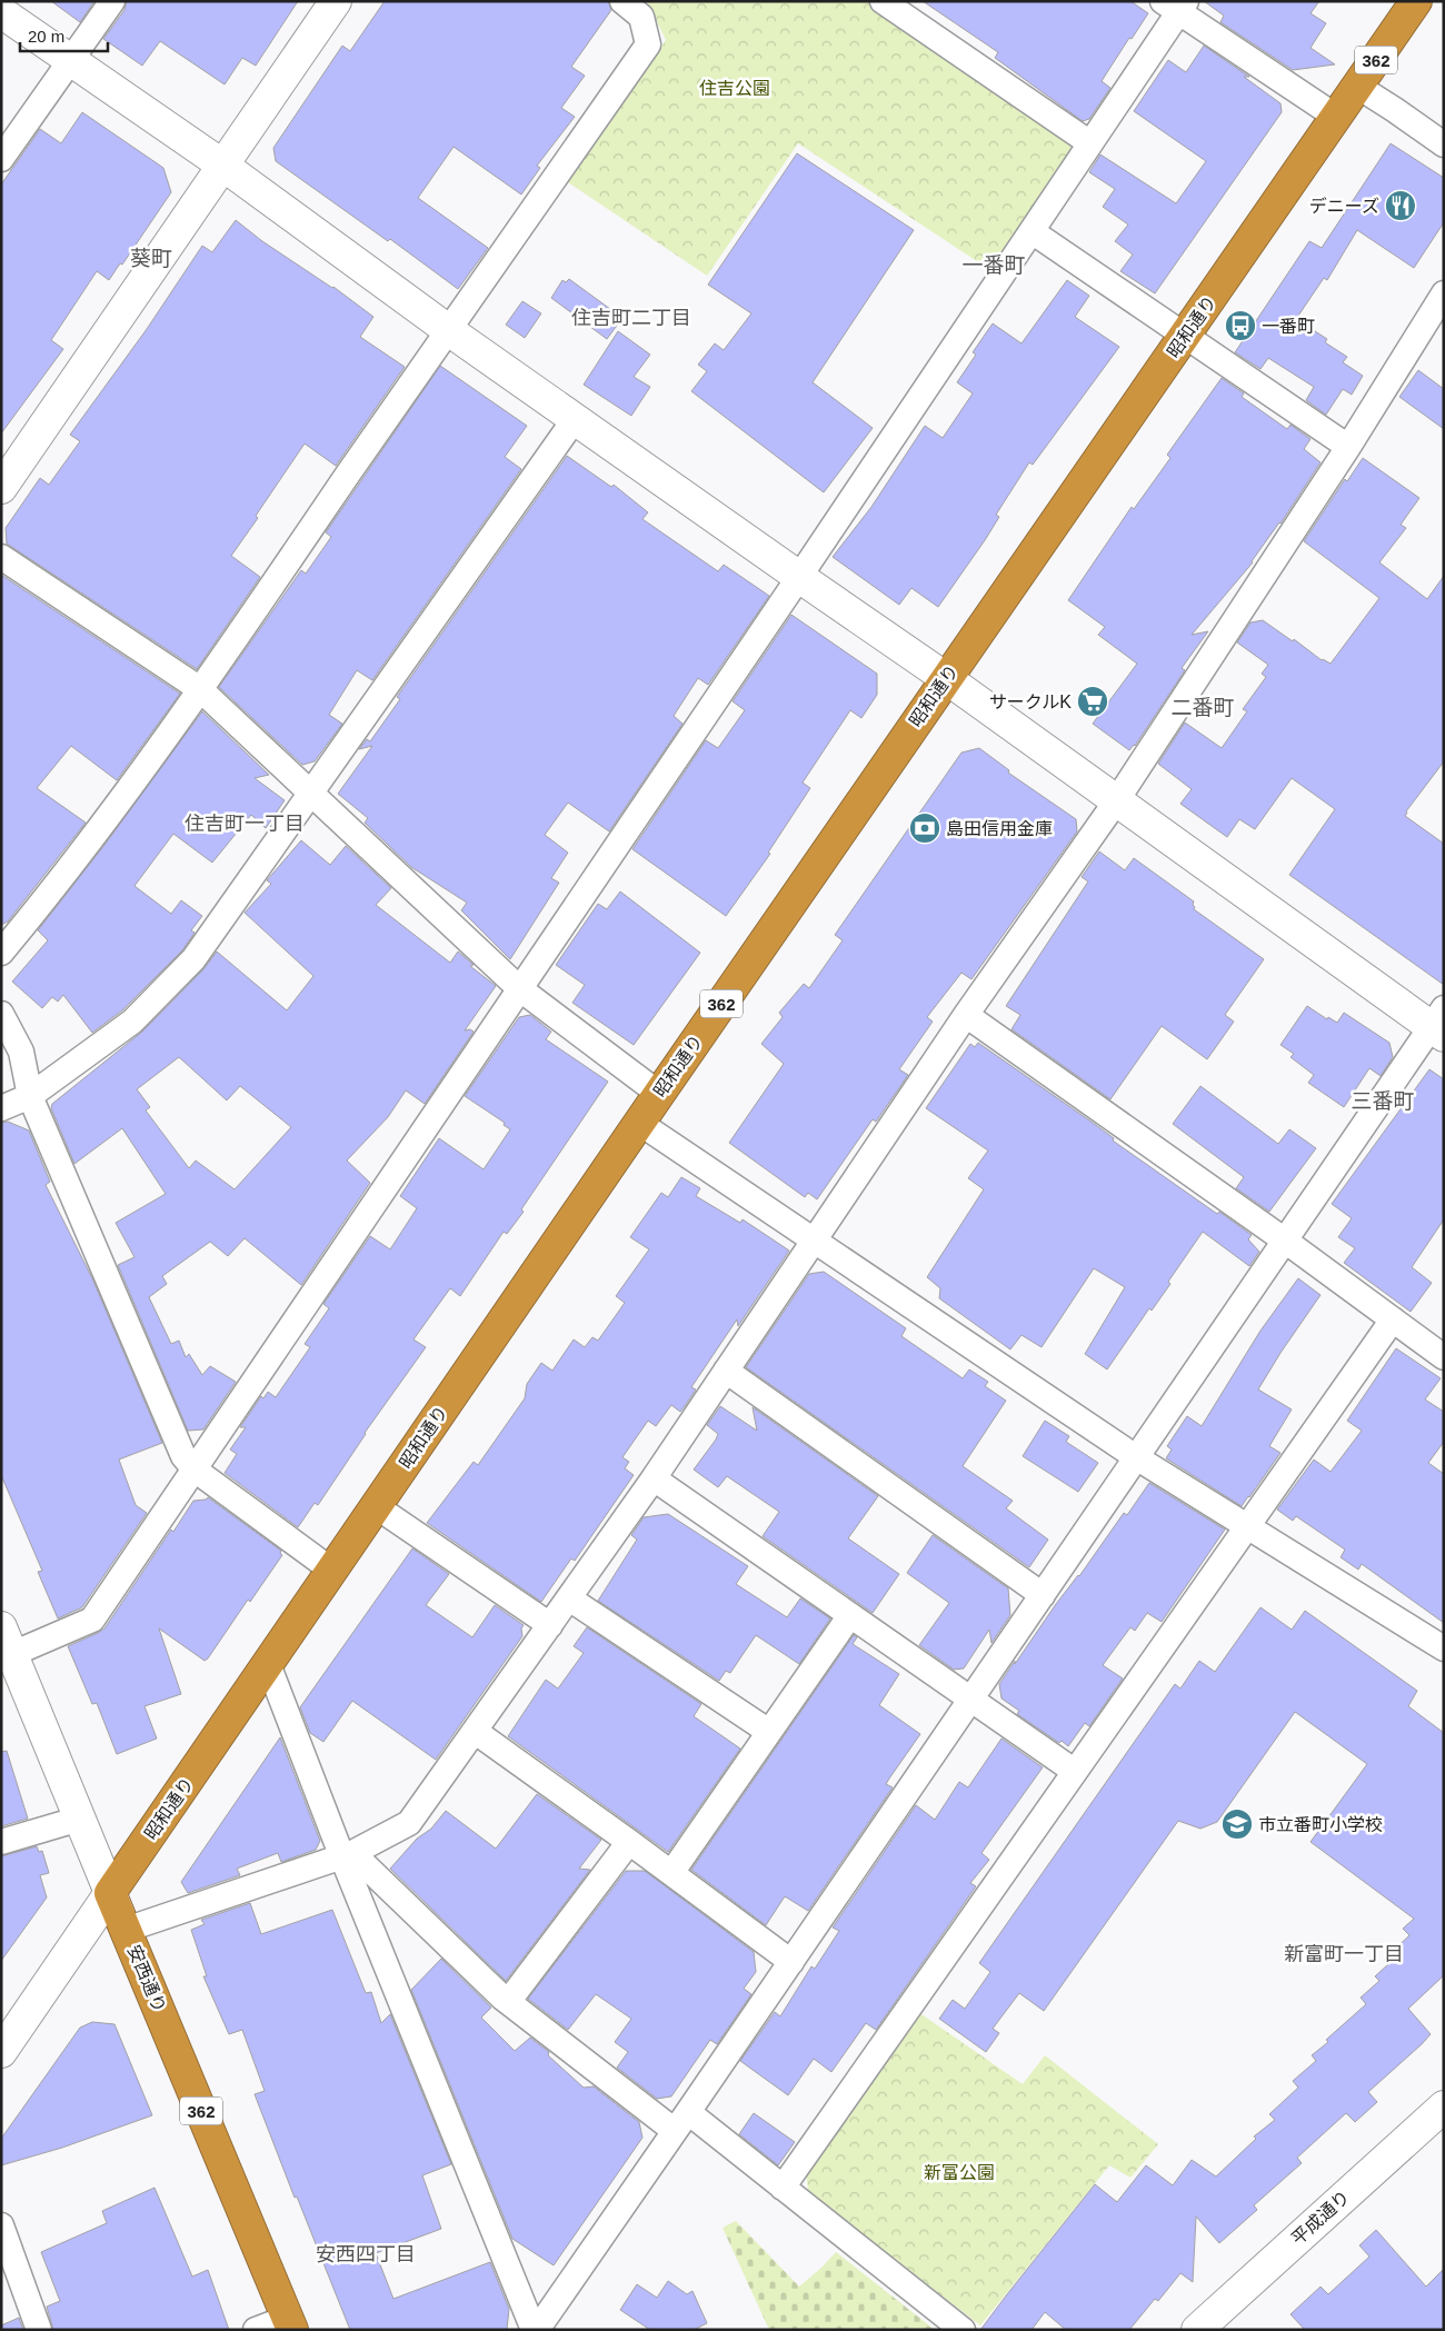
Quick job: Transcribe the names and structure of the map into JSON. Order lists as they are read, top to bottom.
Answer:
{
  "streets": {
    "highway": ["362", "昭和通り"],
    "street": ["平成通り"]
  },
  "districts": [
    "葵町",
    "一番町",
    "住吉町二丁目",
    "二番町",
    "住吉町一丁目",
    "三番町",
    "新富町一丁目",
    "安西四丁目"
  ],
  "parks": ["住吉公園", "新富公園"],
  "places": {
    "restaurant": ["デニーズ"],
    "bus stop": ["一番町"],
    "supermarket": ["サークルK"],
    "bank": ["島田信用金庫"],
    "school or university": ["市立番町小学校"]
  },
  "scale_bar": "20 m"
}
